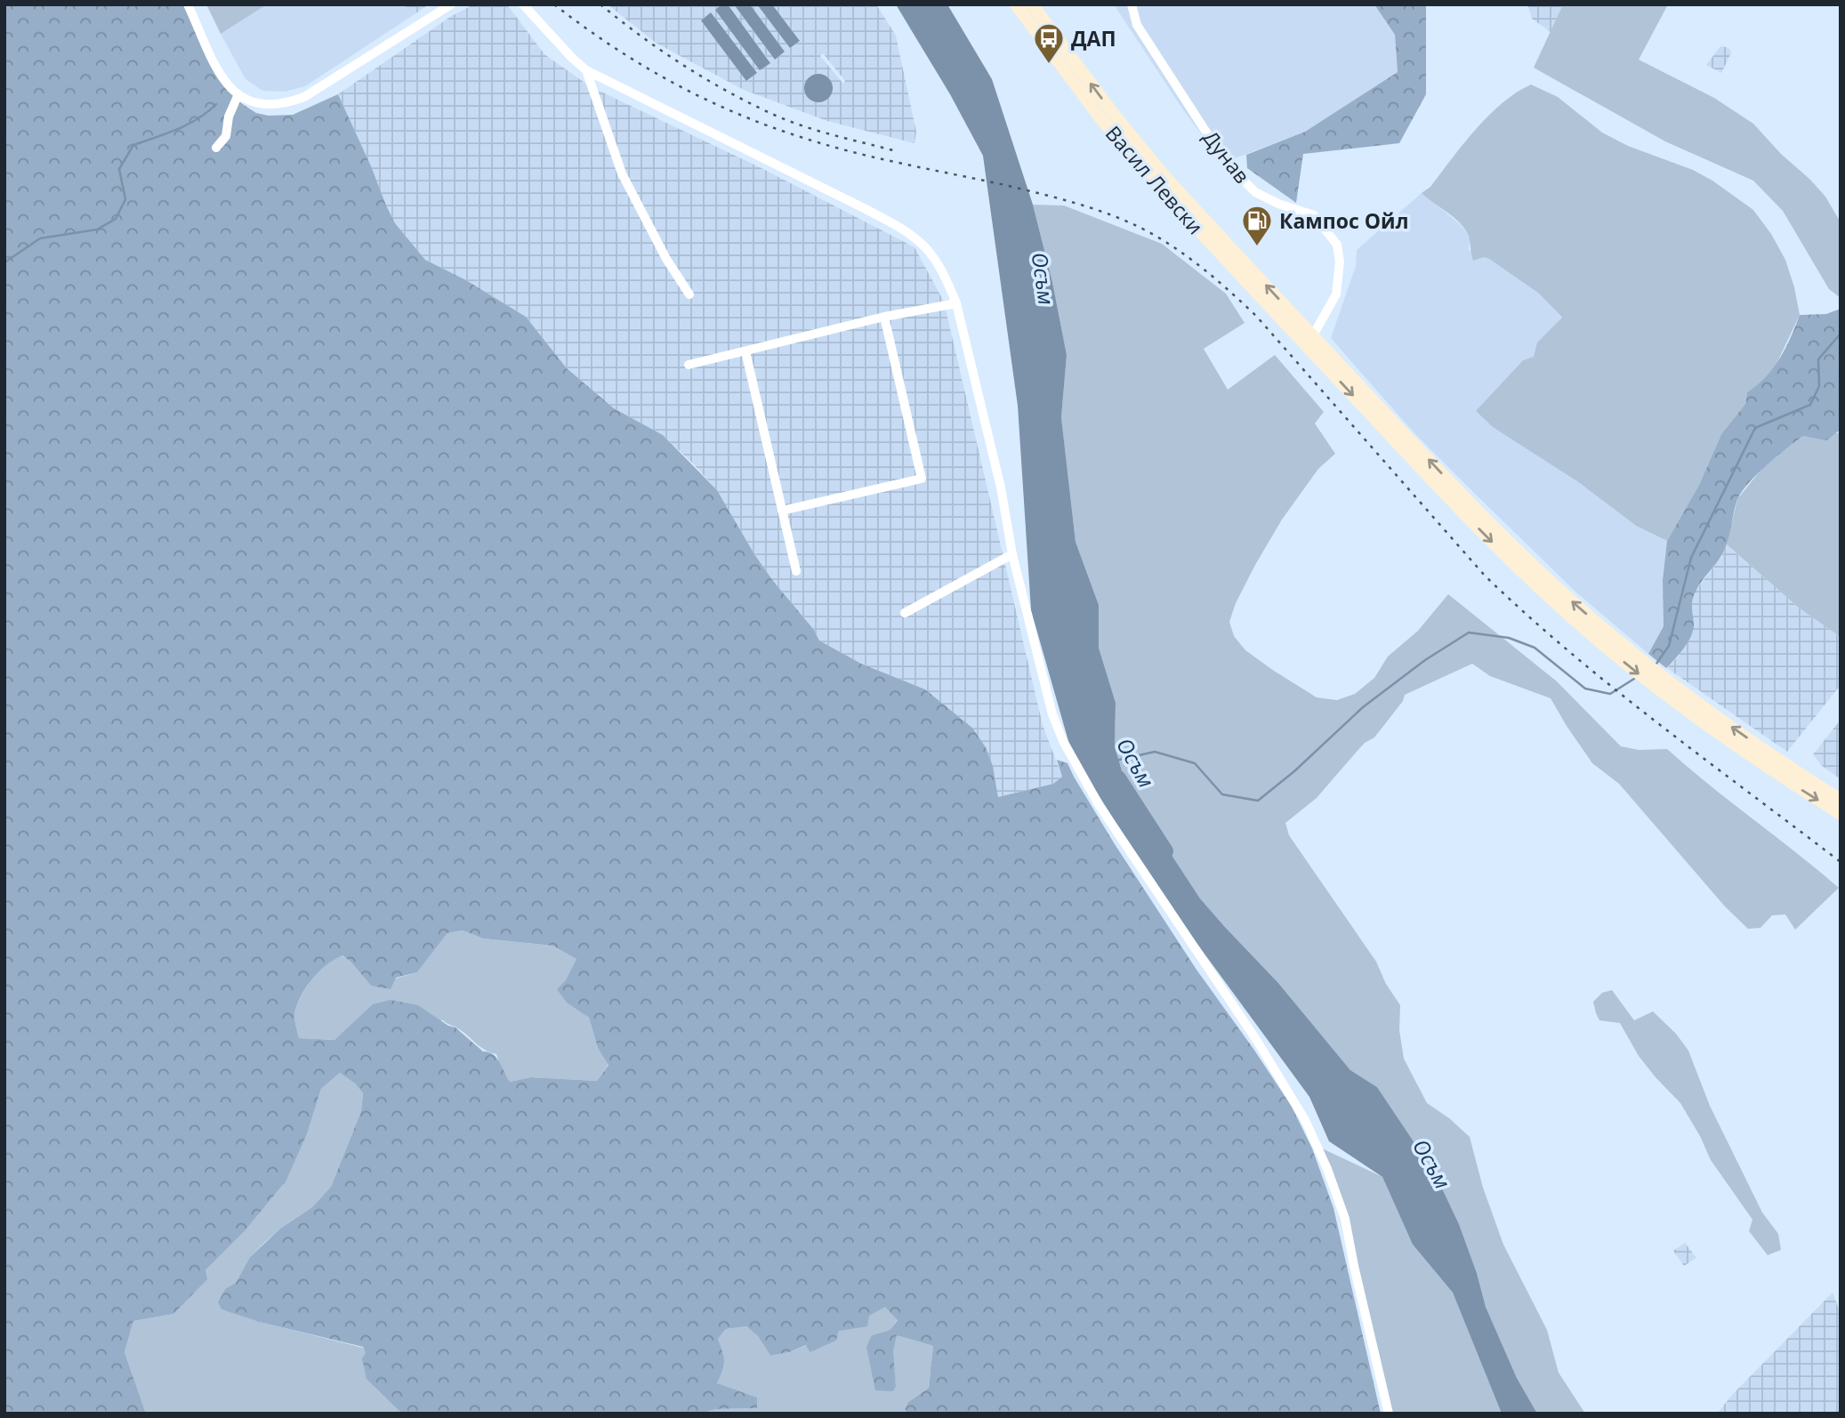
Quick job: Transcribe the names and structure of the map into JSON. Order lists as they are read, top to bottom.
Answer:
{
  "streets": {
    "main road": ["Васил Левски"],
    "street": ["Дунав"]
  },
  "crossings": [
    ["Дунав", "Васил Левски"]
  ],
  "water": ["Осъм"],
  "places": {
    "bus stop": ["ДАП"],
    "fuel station": ["Кампос Ойл"]
  }
}
